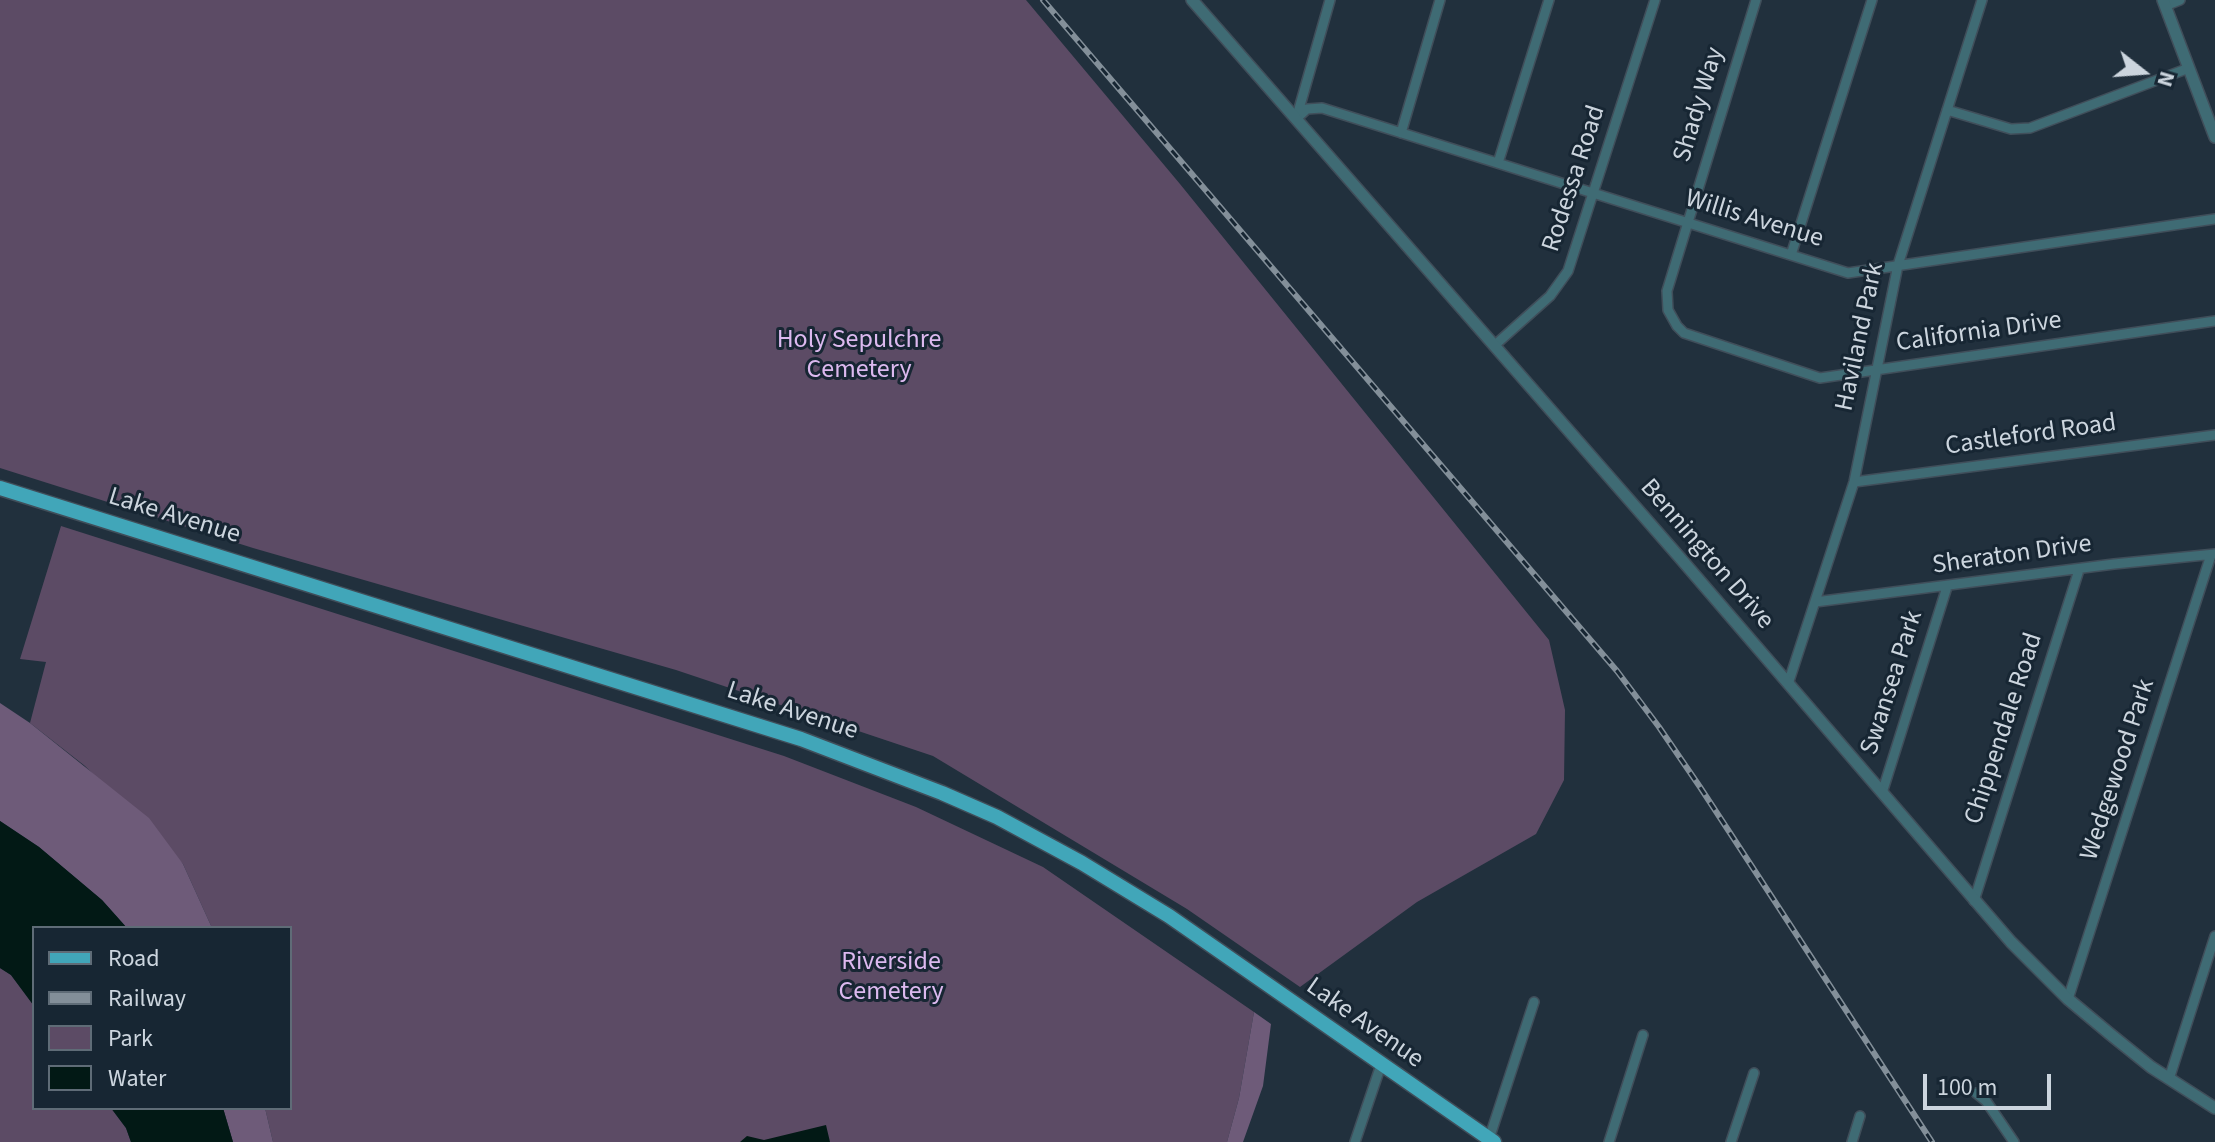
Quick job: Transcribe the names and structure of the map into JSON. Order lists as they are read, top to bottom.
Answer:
{
  "streets": {
    "main road": ["Lake Avenue"],
    "street": [
      "Shady Way",
      "Rodessa Road",
      "Willis Avenue",
      "California Drive",
      "Haviland Park",
      "Castleford Road",
      "Bennington Drive",
      "Sheraton Drive",
      "Swansea Park",
      "Chippendale Road",
      "Wedgewood Park"
    ]
  },
  "crossings": [
    ["Shady Way", "Willis Avenue"],
    ["Shady Way", "California Drive"],
    ["Rodessa Road", "Willis Avenue"],
    ["Rodessa Road", "Bennington Drive"],
    ["Willis Avenue", "California Drive"],
    ["Willis Avenue", "Haviland Park"],
    ["Willis Avenue", "Bennington Drive"],
    ["California Drive", "Haviland Park"],
    ["Haviland Park", "Castleford Road"],
    ["Haviland Park", "Bennington Drive"],
    ["Haviland Park", "Sheraton Drive"],
    ["Bennington Drive", "Swansea Park"],
    ["Bennington Drive", "Chippendale Road"],
    ["Bennington Drive", "Wedgewood Park"],
    ["Sheraton Drive", "Swansea Park"],
    ["Sheraton Drive", "Chippendale Road"],
    ["Sheraton Drive", "Wedgewood Park"]
  ],
  "parks": ["Holy Sepulchre Cemetery", "Riverside Cemetery"],
  "legend": [
    "Road",
    "Railway",
    "Park",
    "Water"
  ],
  "scale_bar": "100 m",
  "north": "right"
}
